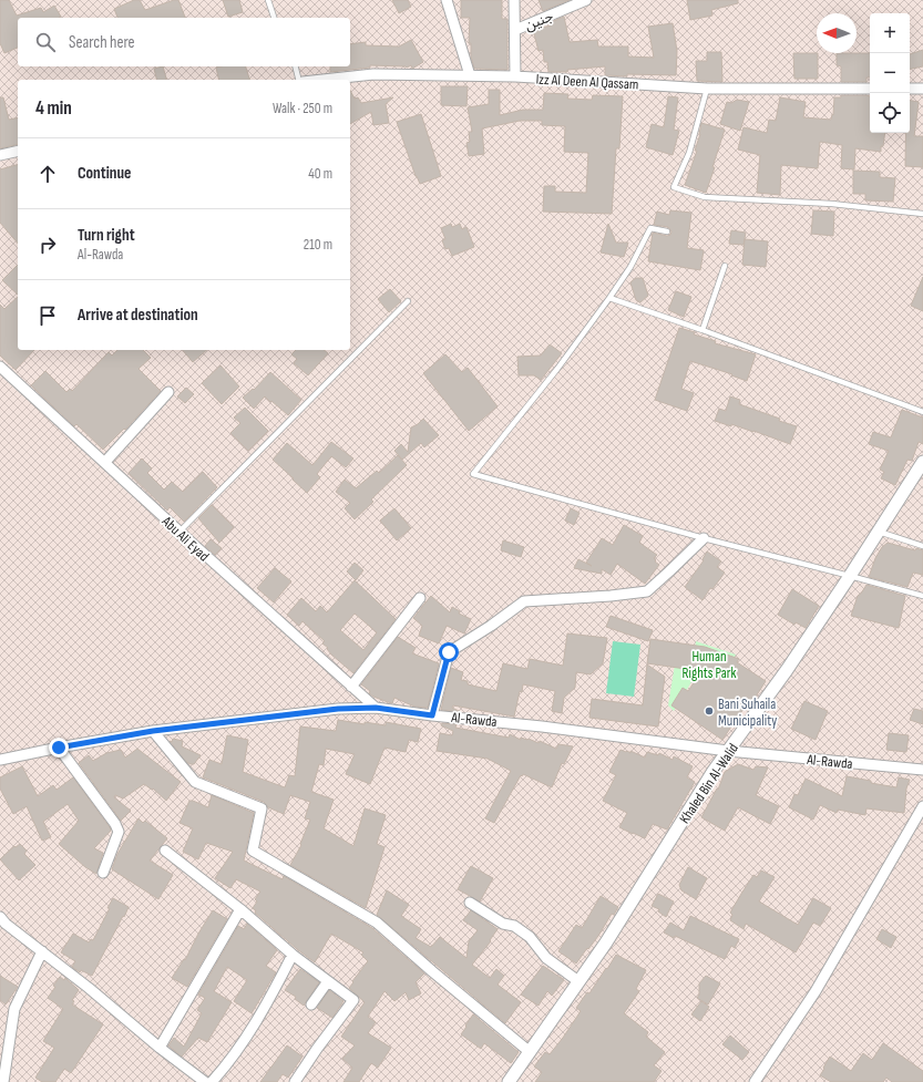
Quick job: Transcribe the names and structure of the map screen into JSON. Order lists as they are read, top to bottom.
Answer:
{
  "streets": {
    "street": [
      "جنين",
      "Izz Al Deen Al Qassam",
      "Abu Ali Eyad",
      "Al-Rawda",
      "Khaled Bin Al-Walid"
    ]
  },
  "crossings": [
    ["Abu Ali Eyad", "Al-Rawda"],
    ["Al-Rawda", "Khaled Bin Al-Walid"]
  ],
  "parks": ["Human Rights Park"],
  "places": ["Bani Suhaila Municipality"],
  "north": "left",
  "page": {
    "map_buttons": ["+", "−"],
    "search": "Search here",
    "heading": ["4 min", "Walk · 250 m"],
    "list": [
      ["Continue", "40 m"],
      ["Turn right", "Al-Rawda", "210 m"],
      "Arrive at destination"
    ]
  }
}
